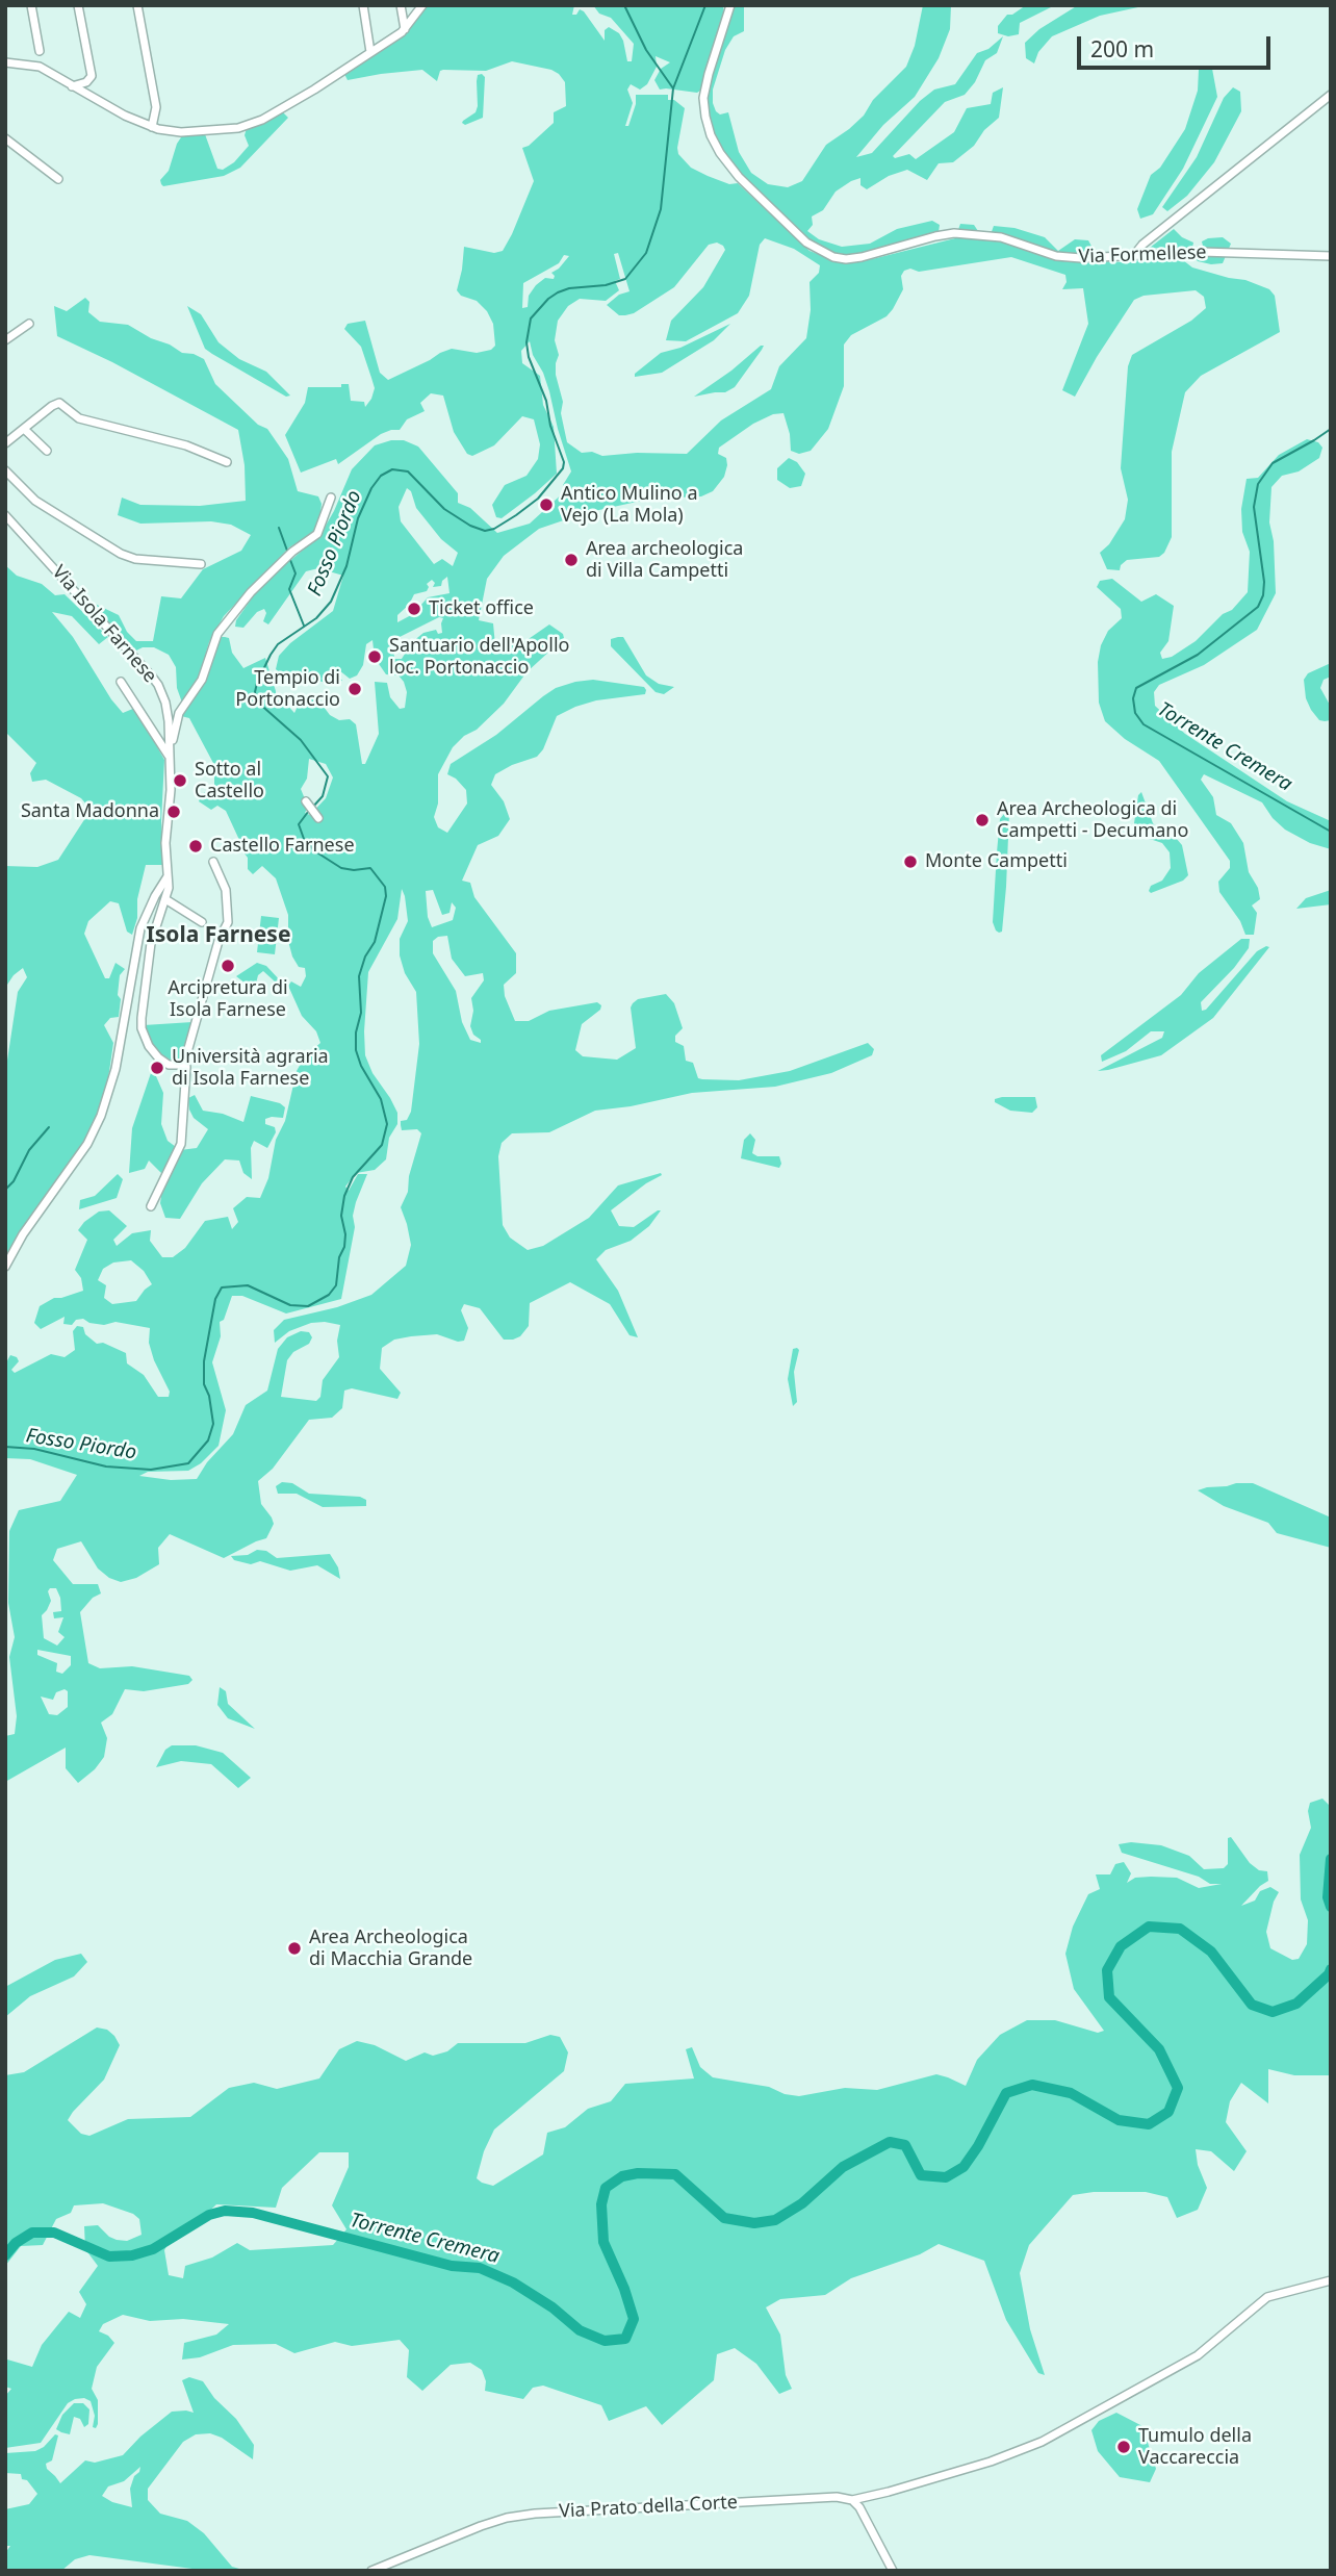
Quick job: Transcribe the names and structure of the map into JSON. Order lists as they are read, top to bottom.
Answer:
{
  "streets": {
    "street": ["Via Formellese", "Via Isola Farnese", "Via Prato della Corte"]
  },
  "districts": ["Isola Farnese"],
  "water": ["Fosso Piordo", "Torrente Cremera"],
  "places": [
    "Antico Mulino a Vejo (La Mola)",
    "Area archeologica di Villa Campetti",
    "Ticket office",
    "Santuario dell'Apollo loc. Portonaccio",
    "Tempio di Portonaccio",
    "Sotto al Castello",
    "Santa Madonna",
    "Area Archeologica di Campetti - Decumano",
    "Castello Farnese",
    "Monte Campetti",
    "Arcipretura di Isola Farnese",
    "Università agraria di Isola Farnese",
    "Area Archeologica di Macchia Grande",
    "Tumulo della Vaccareccia"
  ],
  "scale_bar": "200 m"
}
